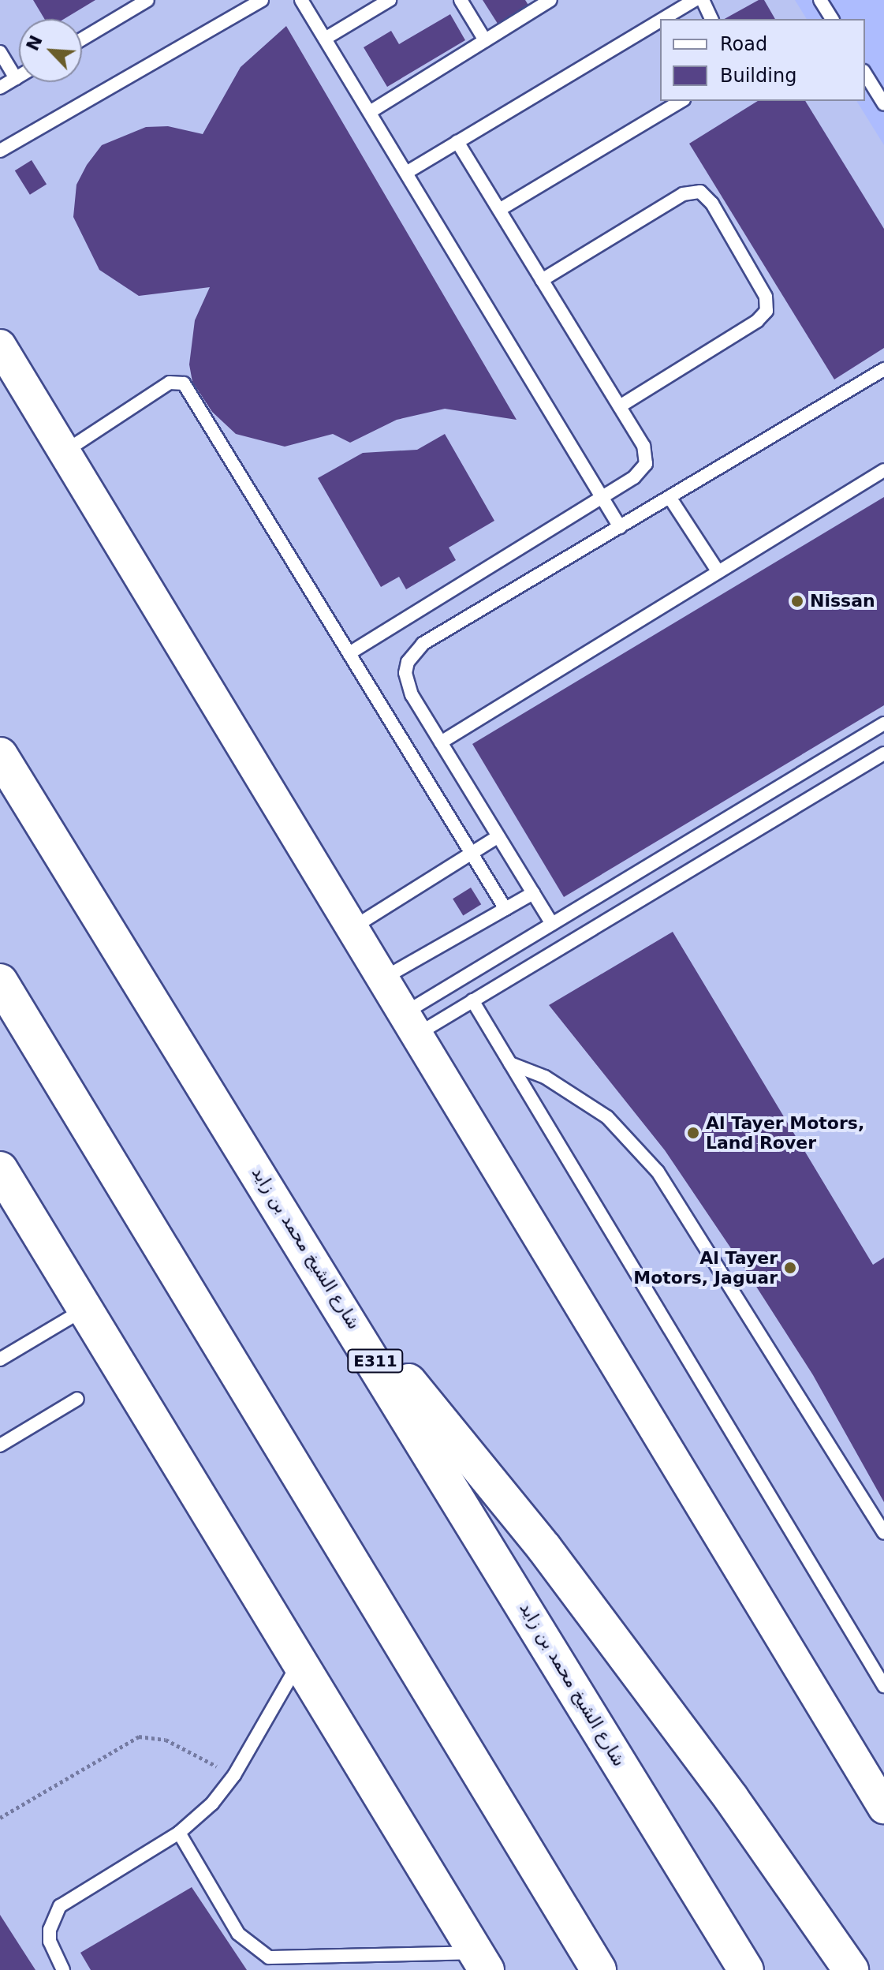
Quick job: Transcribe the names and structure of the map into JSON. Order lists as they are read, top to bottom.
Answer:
{
  "streets": {
    "main road": ["شارع الشيخ محمد بن زايد", "E311"]
  },
  "places": ["Nissan", "Al Tayer Motors, Land Rover", "Al Tayer Motors, Jaguar"],
  "legend": ["Road", "Building"],
  "north": "top left"
}
